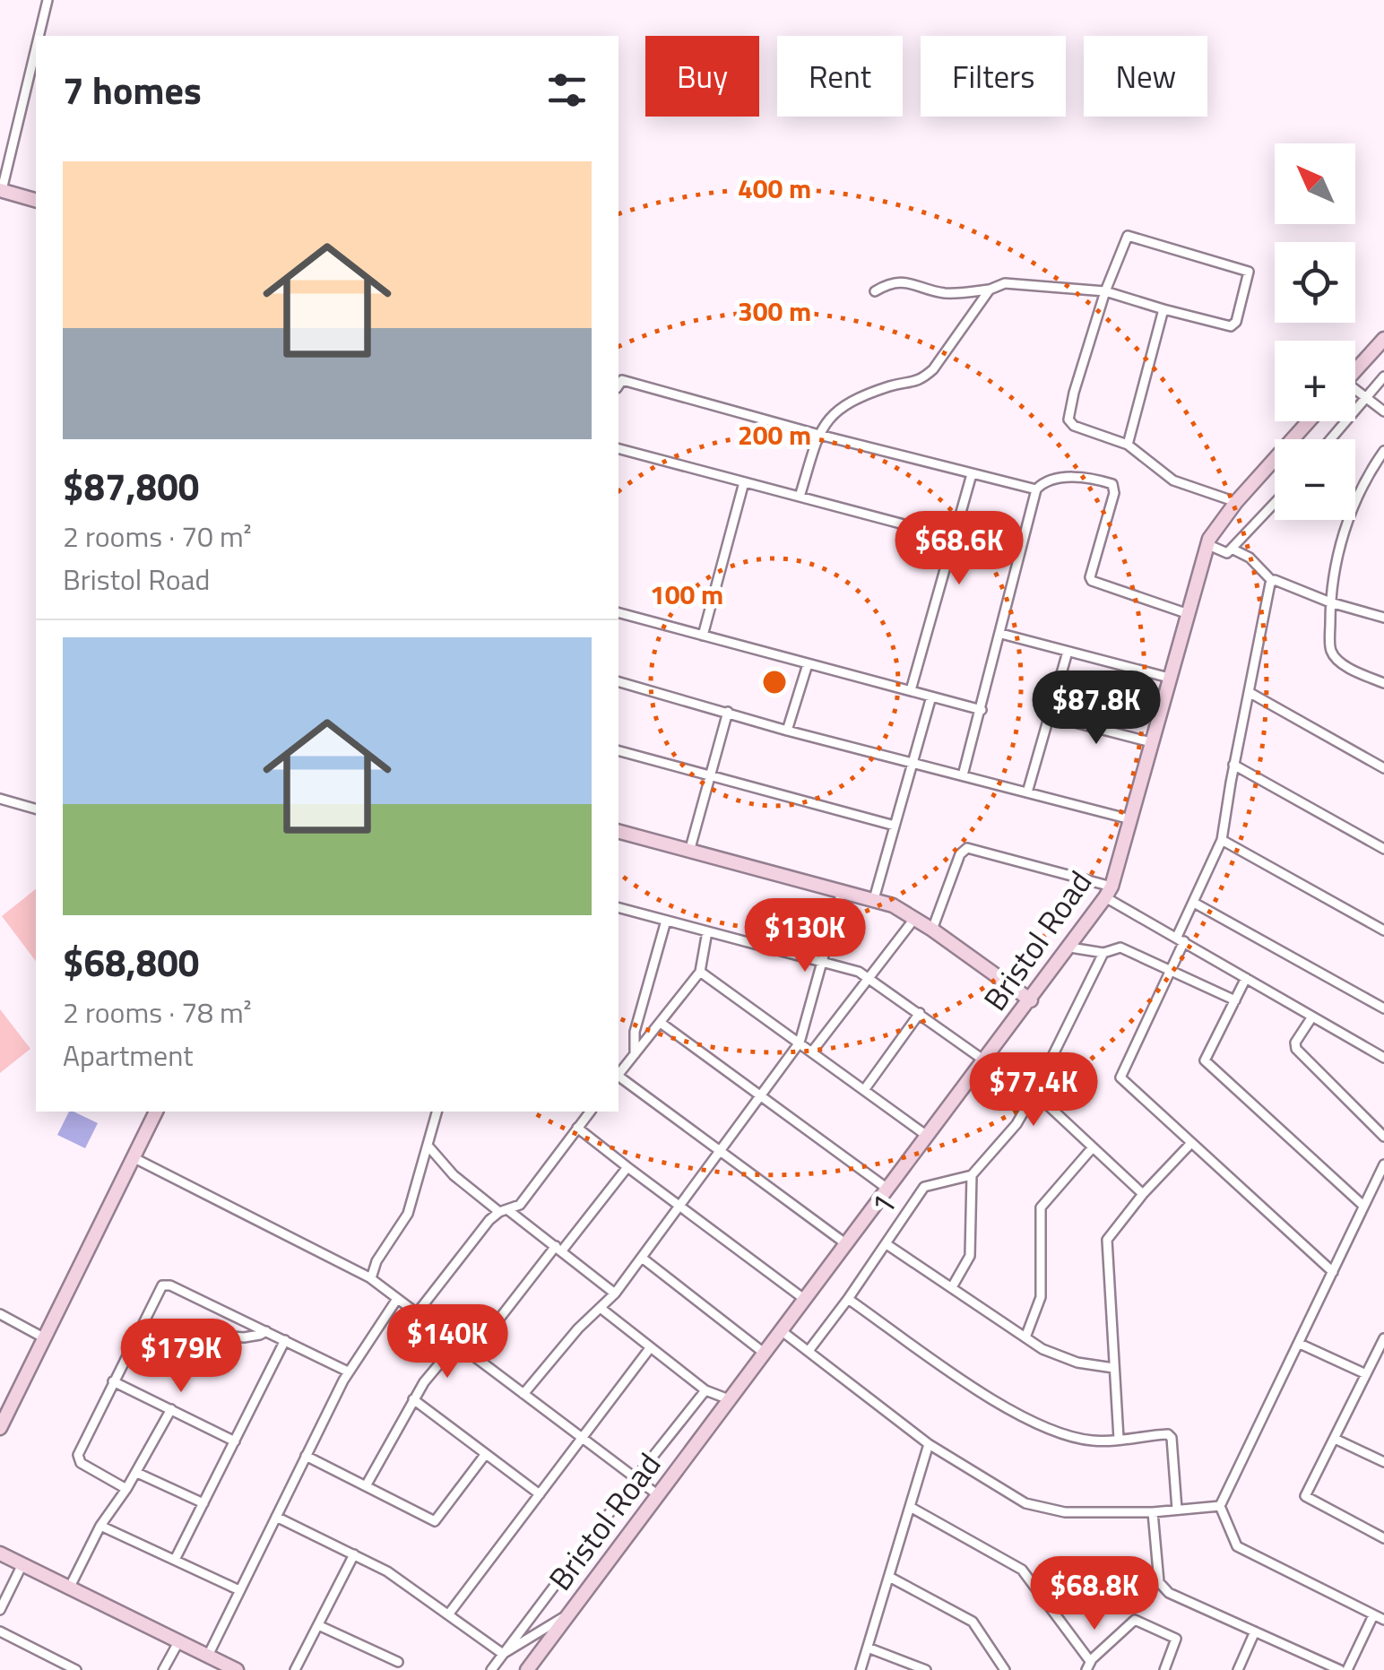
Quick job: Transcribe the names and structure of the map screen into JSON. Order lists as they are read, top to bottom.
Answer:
{
  "streets": {
    "street": ["Bristol Road", "1"]
  },
  "north": "top left",
  "page": {
    "chip": [
      "Buy",
      "Rent",
      "Filters",
      "New"
    ],
    "heading": "7 homes",
    "map_buttons": ["+", "−"],
    "list": [
      {
        "name": "$87,800",
        "note": "2 rooms · 70 m² · Bristol Road"
      },
      {
        "name": "$68,800",
        "note": "2 rooms · 78 m² · Apartment"
      }
    ],
    "price": [
      "$68.6K",
      "$87.8K",
      "$130K",
      "$77.4K",
      "$140K",
      "$179K",
      "$68.8K"
    ]
  },
  "rings": [
    "400 m",
    "300 m",
    "200 m",
    "100 m"
  ]
}
